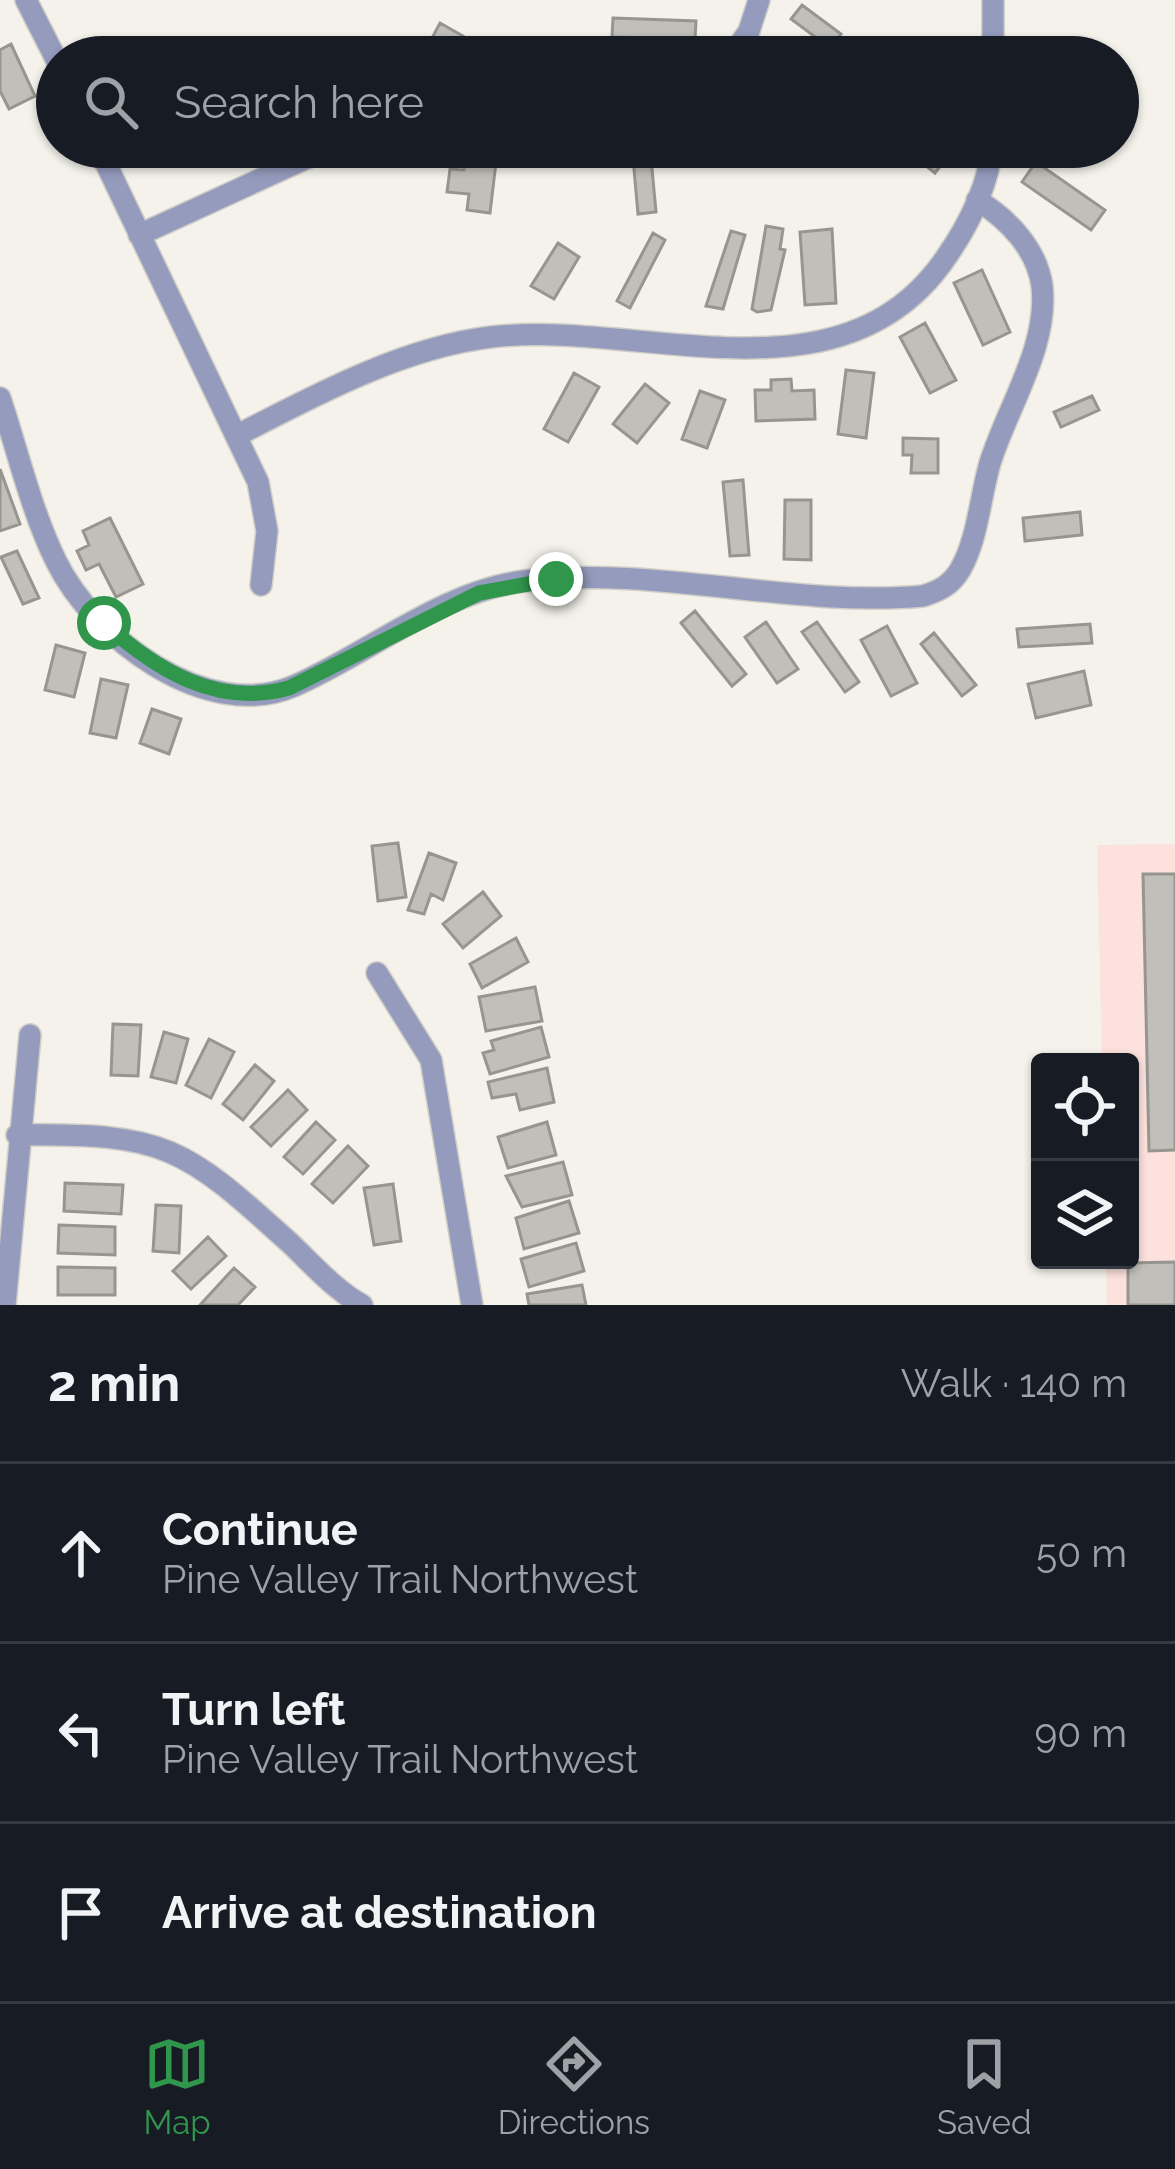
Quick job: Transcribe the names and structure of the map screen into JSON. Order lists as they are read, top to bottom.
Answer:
{
  "page": {
    "search": "Search here",
    "heading": ["2 min", "Walk · 140 m"],
    "list": [
      ["Continue", "Pine Valley Trail Northwest", "50 m"],
      ["Turn left", "Pine Valley Trail Northwest", "90 m"],
      "Arrive at destination"
    ],
    "nav": ["Map", "Directions", "Saved"]
  }
}
